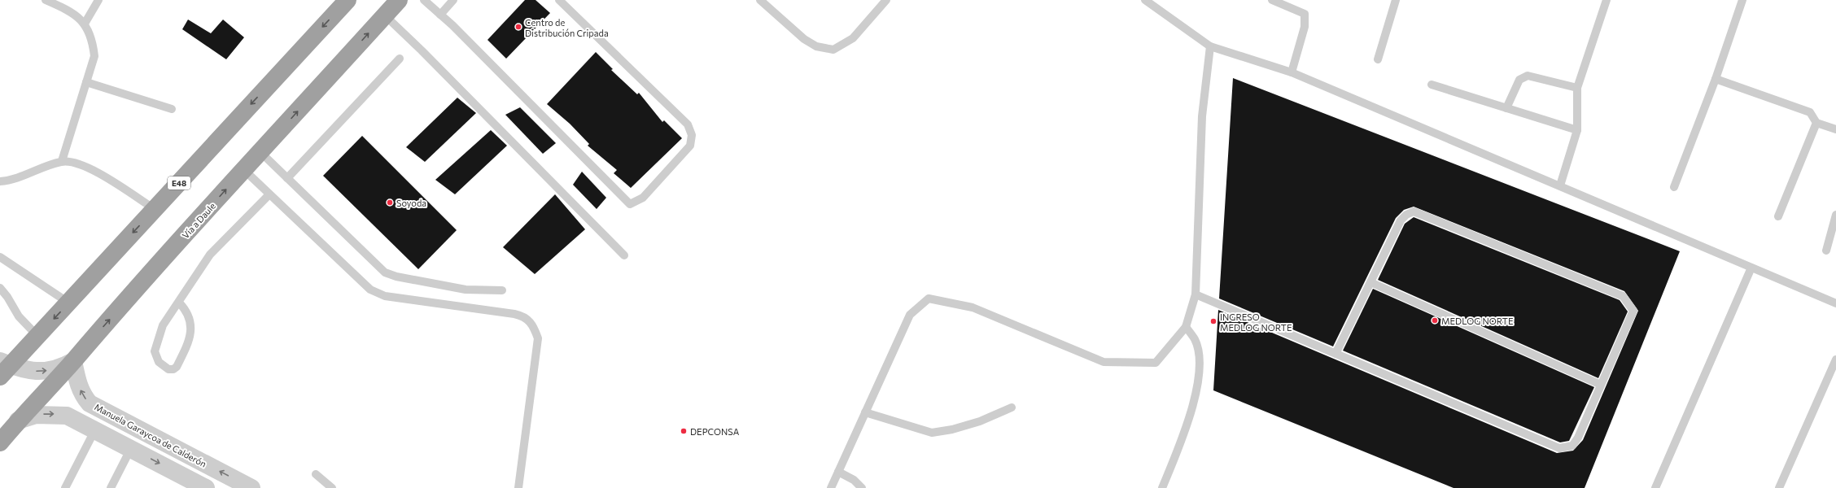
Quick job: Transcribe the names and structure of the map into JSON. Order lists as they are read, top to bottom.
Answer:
{
  "streets": {
    "highway": ["E48", "Vía a Daule"],
    "street": ["Manuela Garaycoa de Calderón"]
  },
  "crossings": [
    ["Vía a Daule", "Manuela Garaycoa de Calderón"]
  ],
  "places": [
    "Centro de Distribución Cripada",
    "Soyoda",
    "MEDLOG NORTE",
    "INGRESO MEDLOG NORTE",
    "DEPCONSA"
  ]
}
